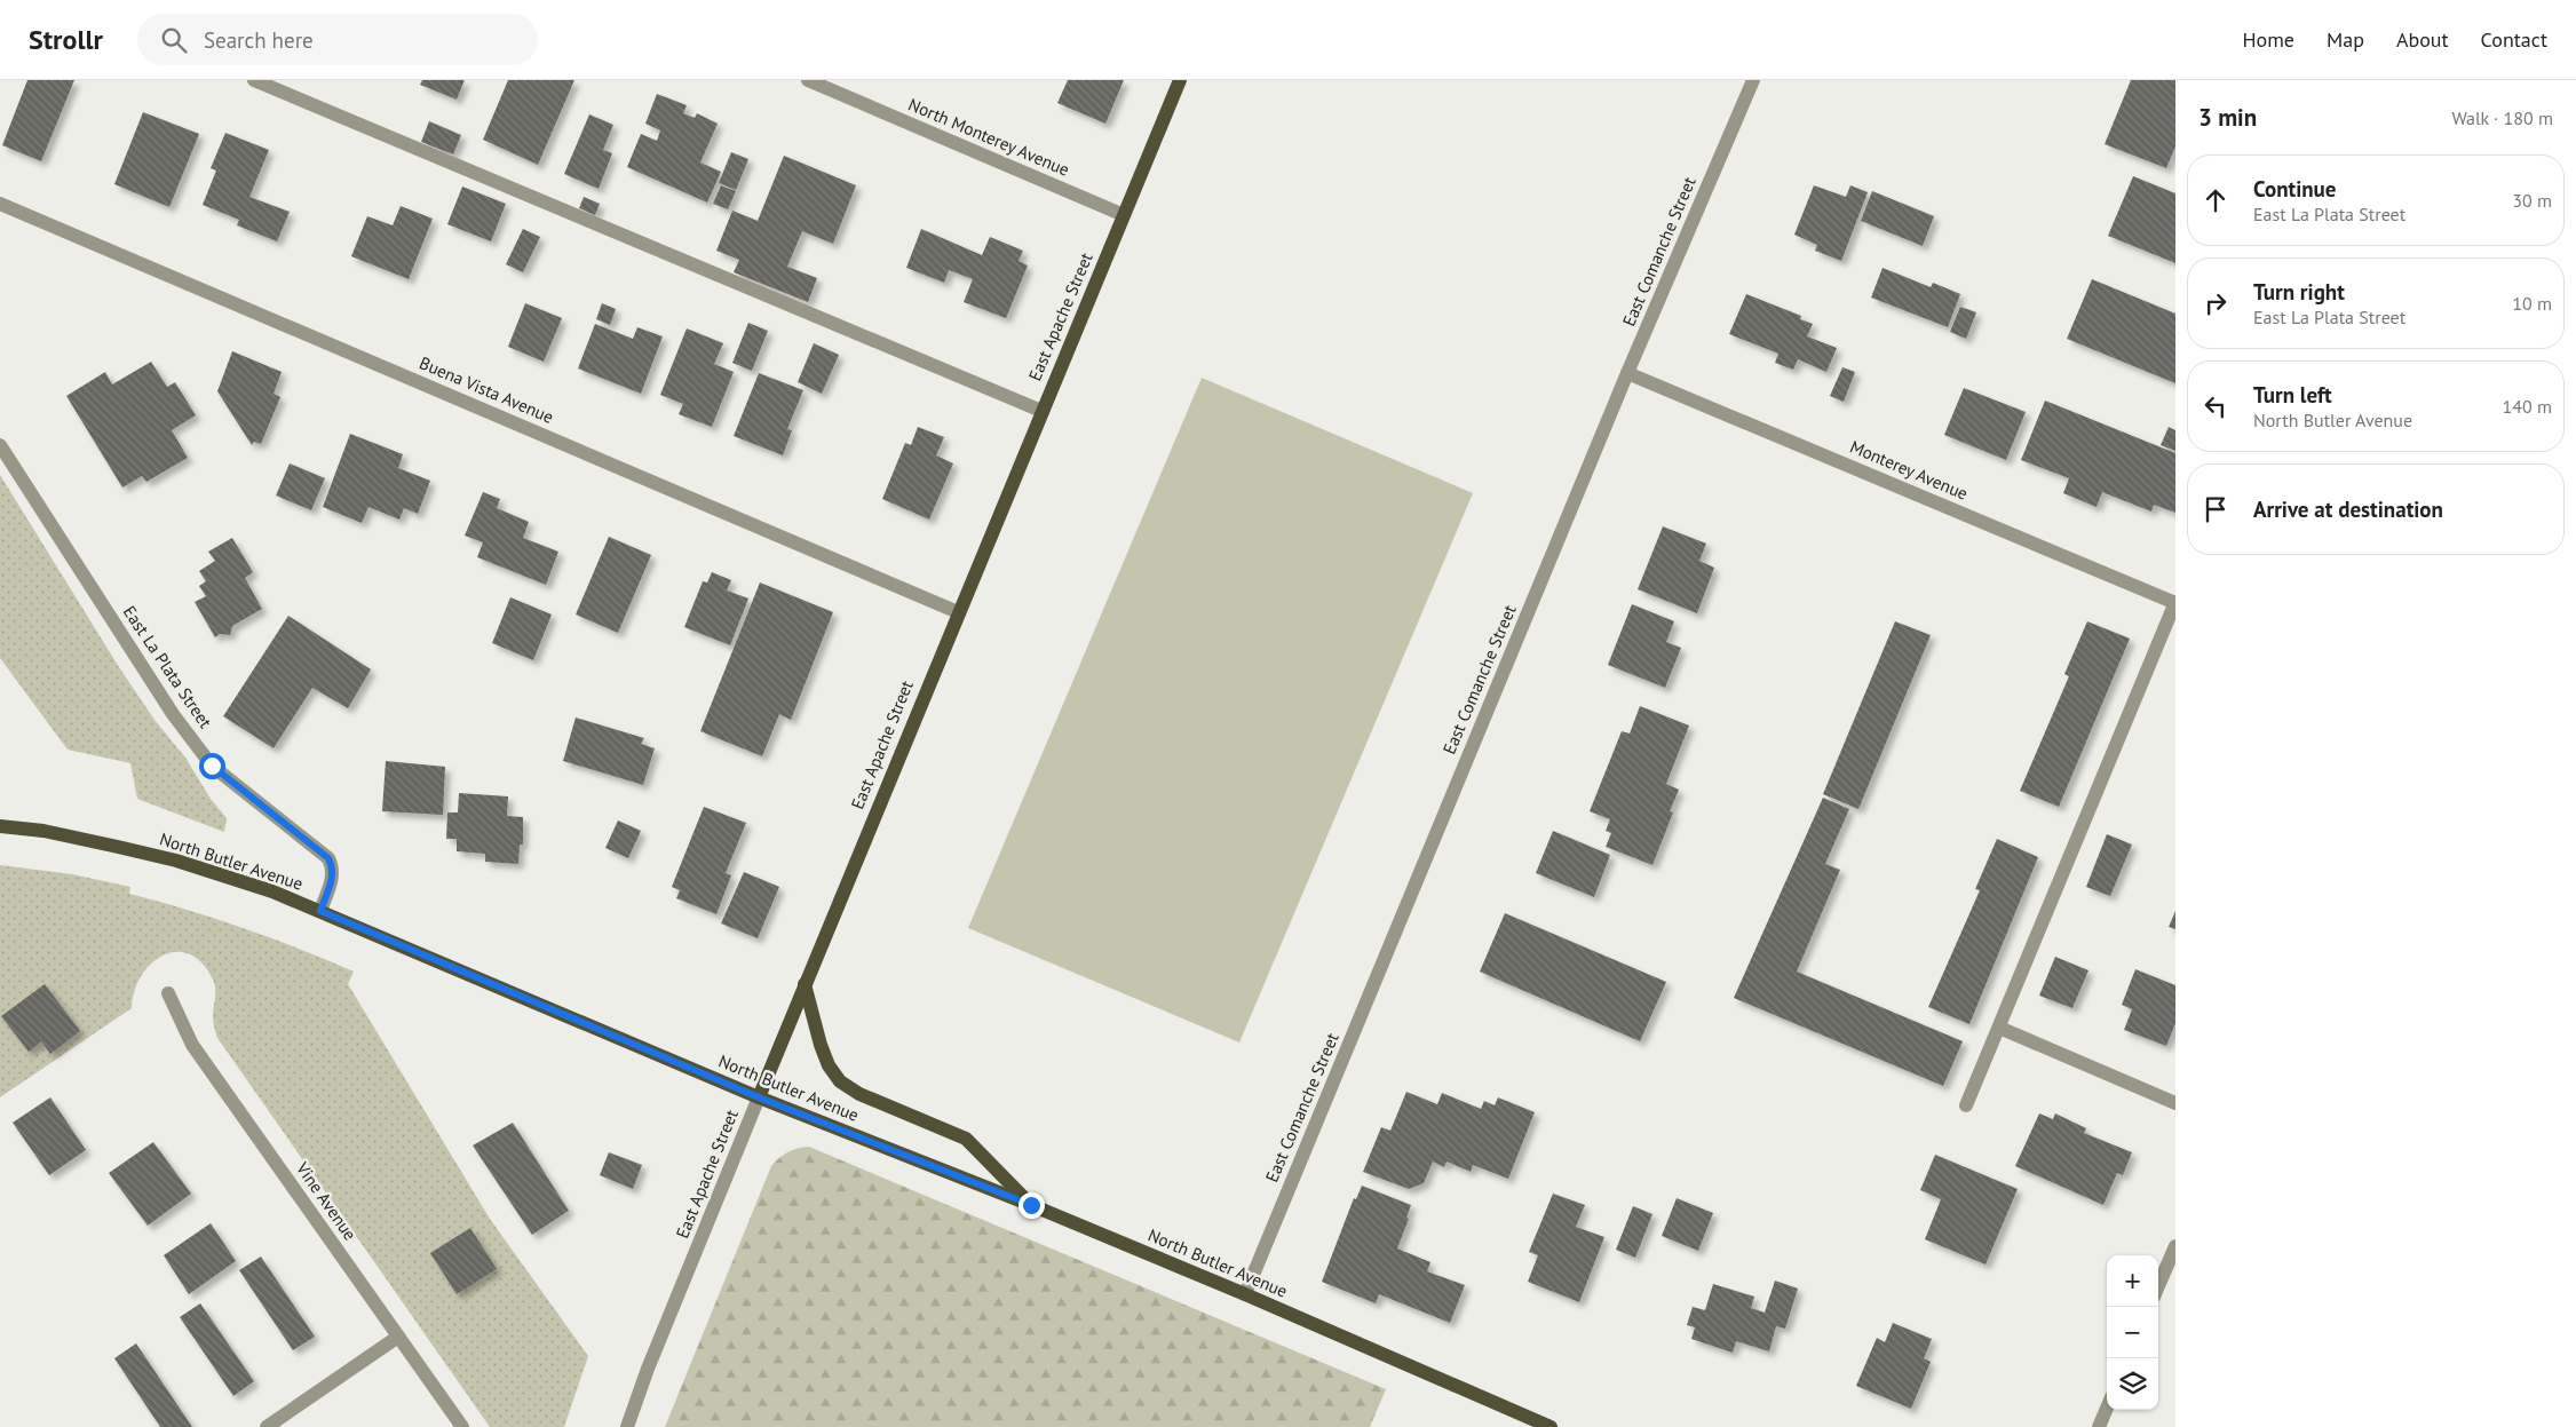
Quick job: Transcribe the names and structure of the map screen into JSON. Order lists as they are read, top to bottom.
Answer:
{
  "streets": {
    "main road": ["East Apache Street", "North Butler Avenue"],
    "street": [
      "North Monterey Avenue",
      "East Comanche Street",
      "Buena Vista Avenue",
      "Monterey Avenue",
      "East La Plata Street",
      "Vine Avenue"
    ]
  },
  "crossings": [
    ["North Monterey Avenue", "East Apache Street"],
    ["East Comanche Street", "Monterey Avenue"],
    ["East Comanche Street", "North Butler Avenue"],
    ["East Apache Street", "Buena Vista Avenue"],
    ["East Apache Street", "North Butler Avenue"],
    ["East La Plata Street", "North Butler Avenue"]
  ],
  "page": {
    "header": "Strollr",
    "search": "Search here",
    "nav": [
      "Home",
      "Map",
      "About",
      "Contact"
    ],
    "heading": ["3 min", "Walk · 180 m"],
    "list": [
      ["Continue", "East La Plata Street", "30 m"],
      ["Turn right", "East La Plata Street", "10 m"],
      ["Turn left", "North Butler Avenue", "140 m"],
      "Arrive at destination"
    ],
    "map_buttons": ["+", "−"]
  }
}
